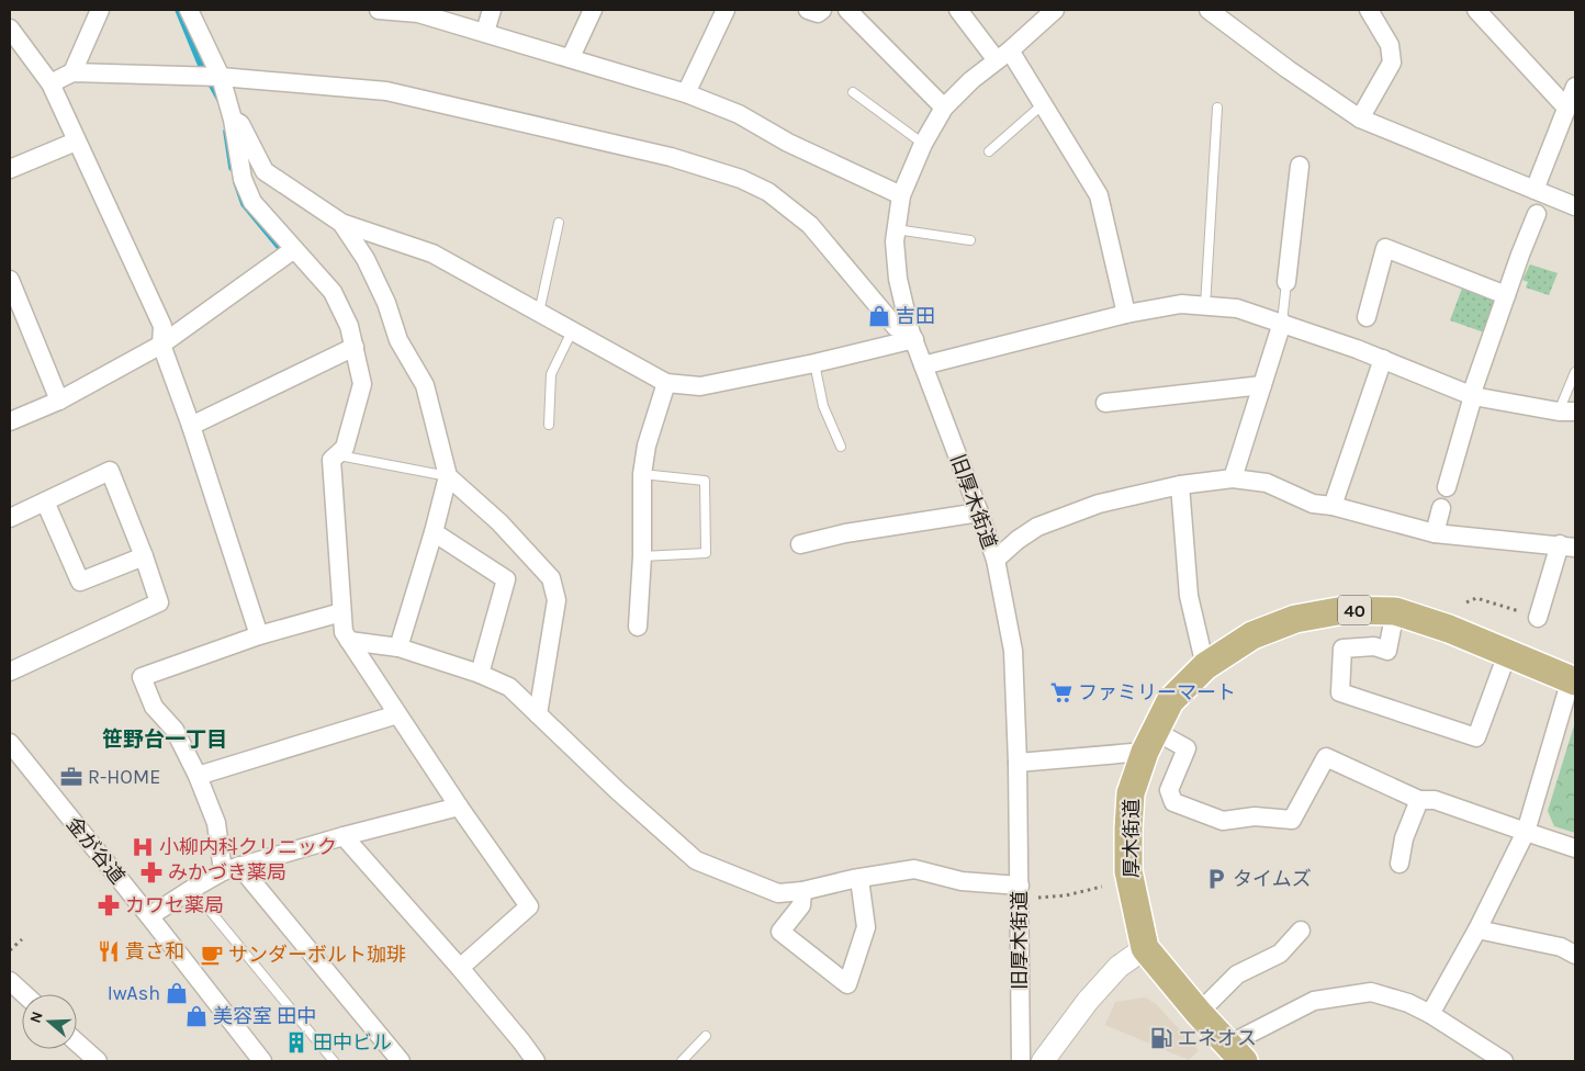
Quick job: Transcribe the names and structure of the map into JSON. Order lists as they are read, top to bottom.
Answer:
{
  "streets": {
    "main road": ["40", "厚木街道"],
    "street": ["旧厚木街道", "金が谷道"]
  },
  "districts": ["笹野台一丁目"],
  "places": {
    "shop": ["吉田", "IwAsh", "美容室 田中"],
    "supermarket": ["ファミリーマート"],
    "office": ["R-HOME"],
    "hospital": ["小柳内科クリニック"],
    "pharmacy": ["みかづき薬局", "カワセ薬局"],
    "parking": ["タイムズ"],
    "restaurant": ["貴さ和"],
    "cafe": ["サンダーボルト珈琲"],
    "fuel station": ["エネオス"],
    "building": ["田中ビル"]
  },
  "north": "left"
}
